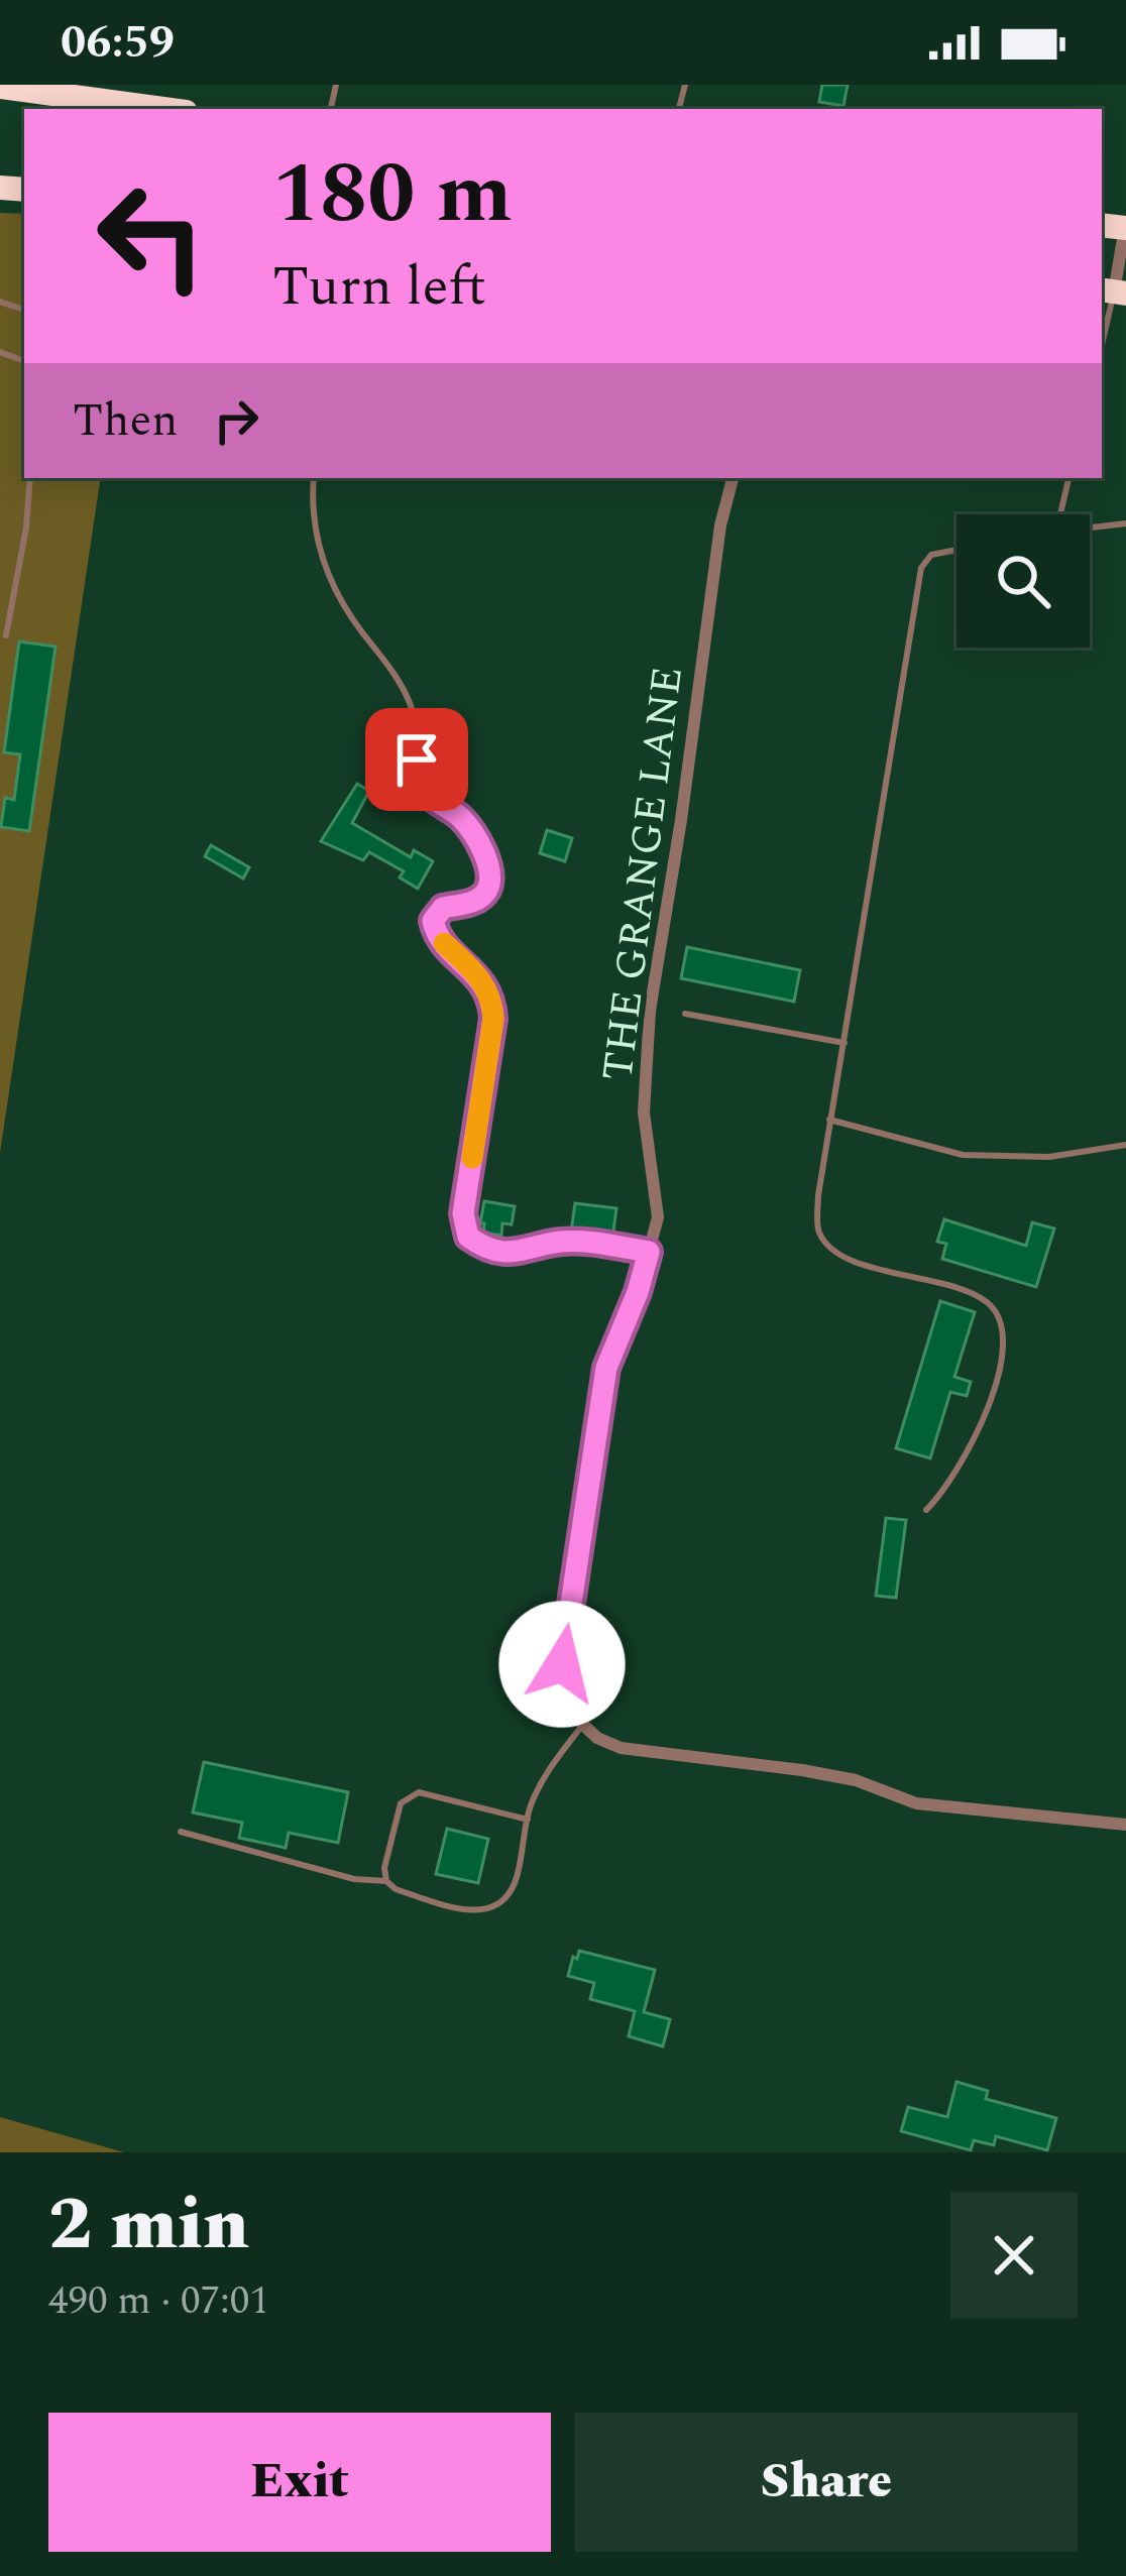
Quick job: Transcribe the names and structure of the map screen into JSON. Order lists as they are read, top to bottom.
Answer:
{
  "streets": {
    "street": ["THE GRANGE LANE"]
  },
  "page": {
    "status": "06:59",
    "turn": ["180 m", "Turn left"],
    "then": "Then",
    "heading": ["2 min", "490 m · 07:01"],
    "buttons": ["Exit", "Share"]
  }
}
